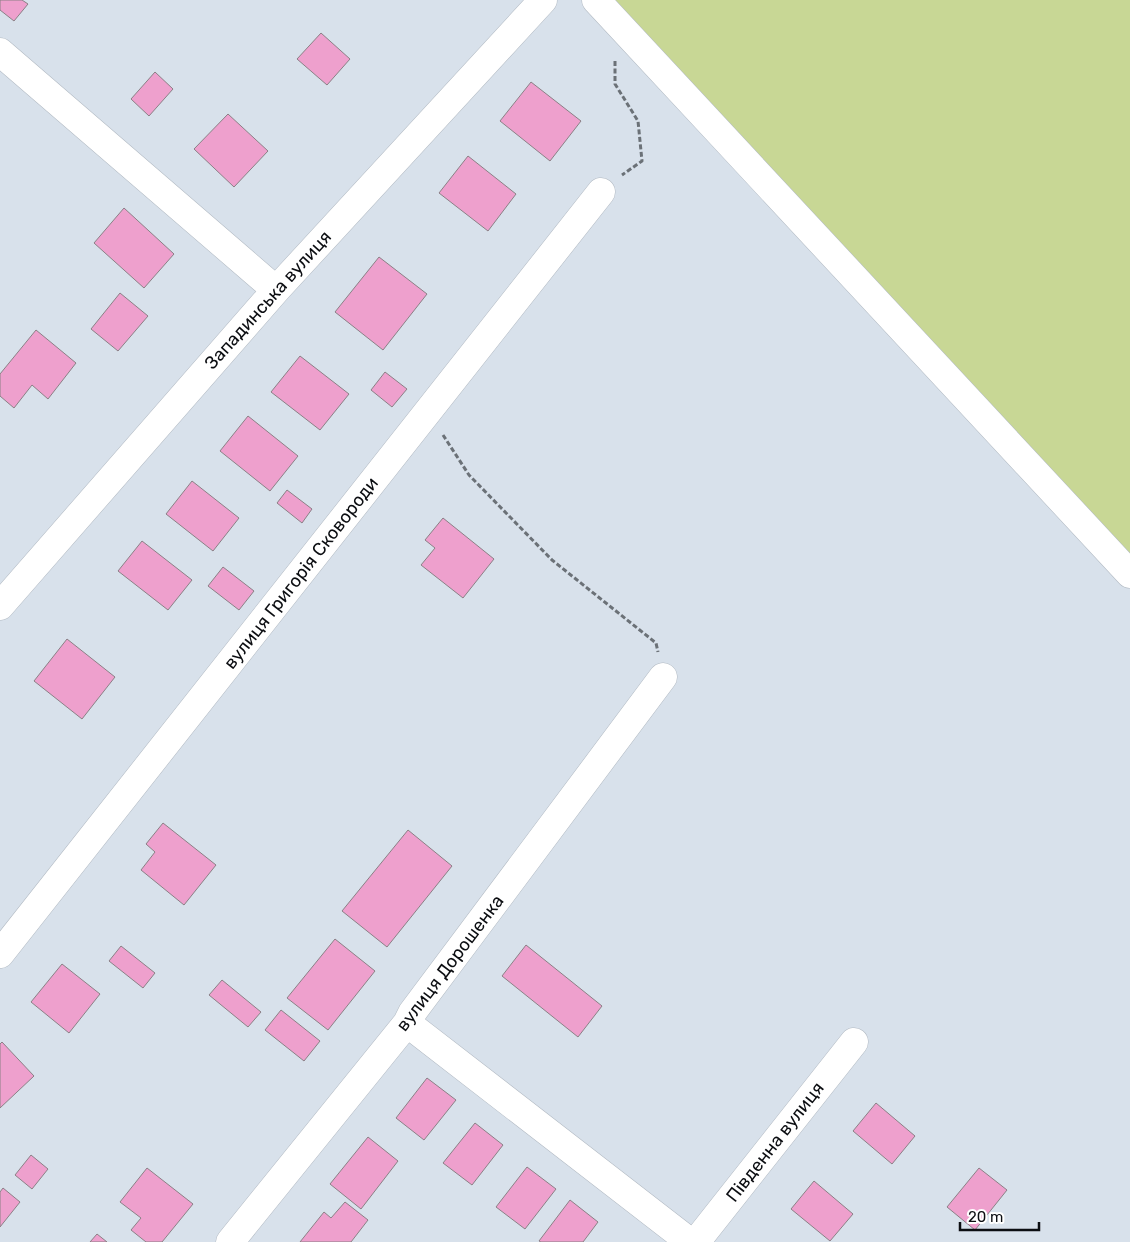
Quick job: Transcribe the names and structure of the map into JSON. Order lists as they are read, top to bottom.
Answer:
{
  "streets": {
    "street": [
      "Западинська вулиця",
      "вулиця Григорія Сковороди",
      "вулиця Дорошенка",
      "Південна вулиця"
    ]
  },
  "scale_bar": "20 m"
}
